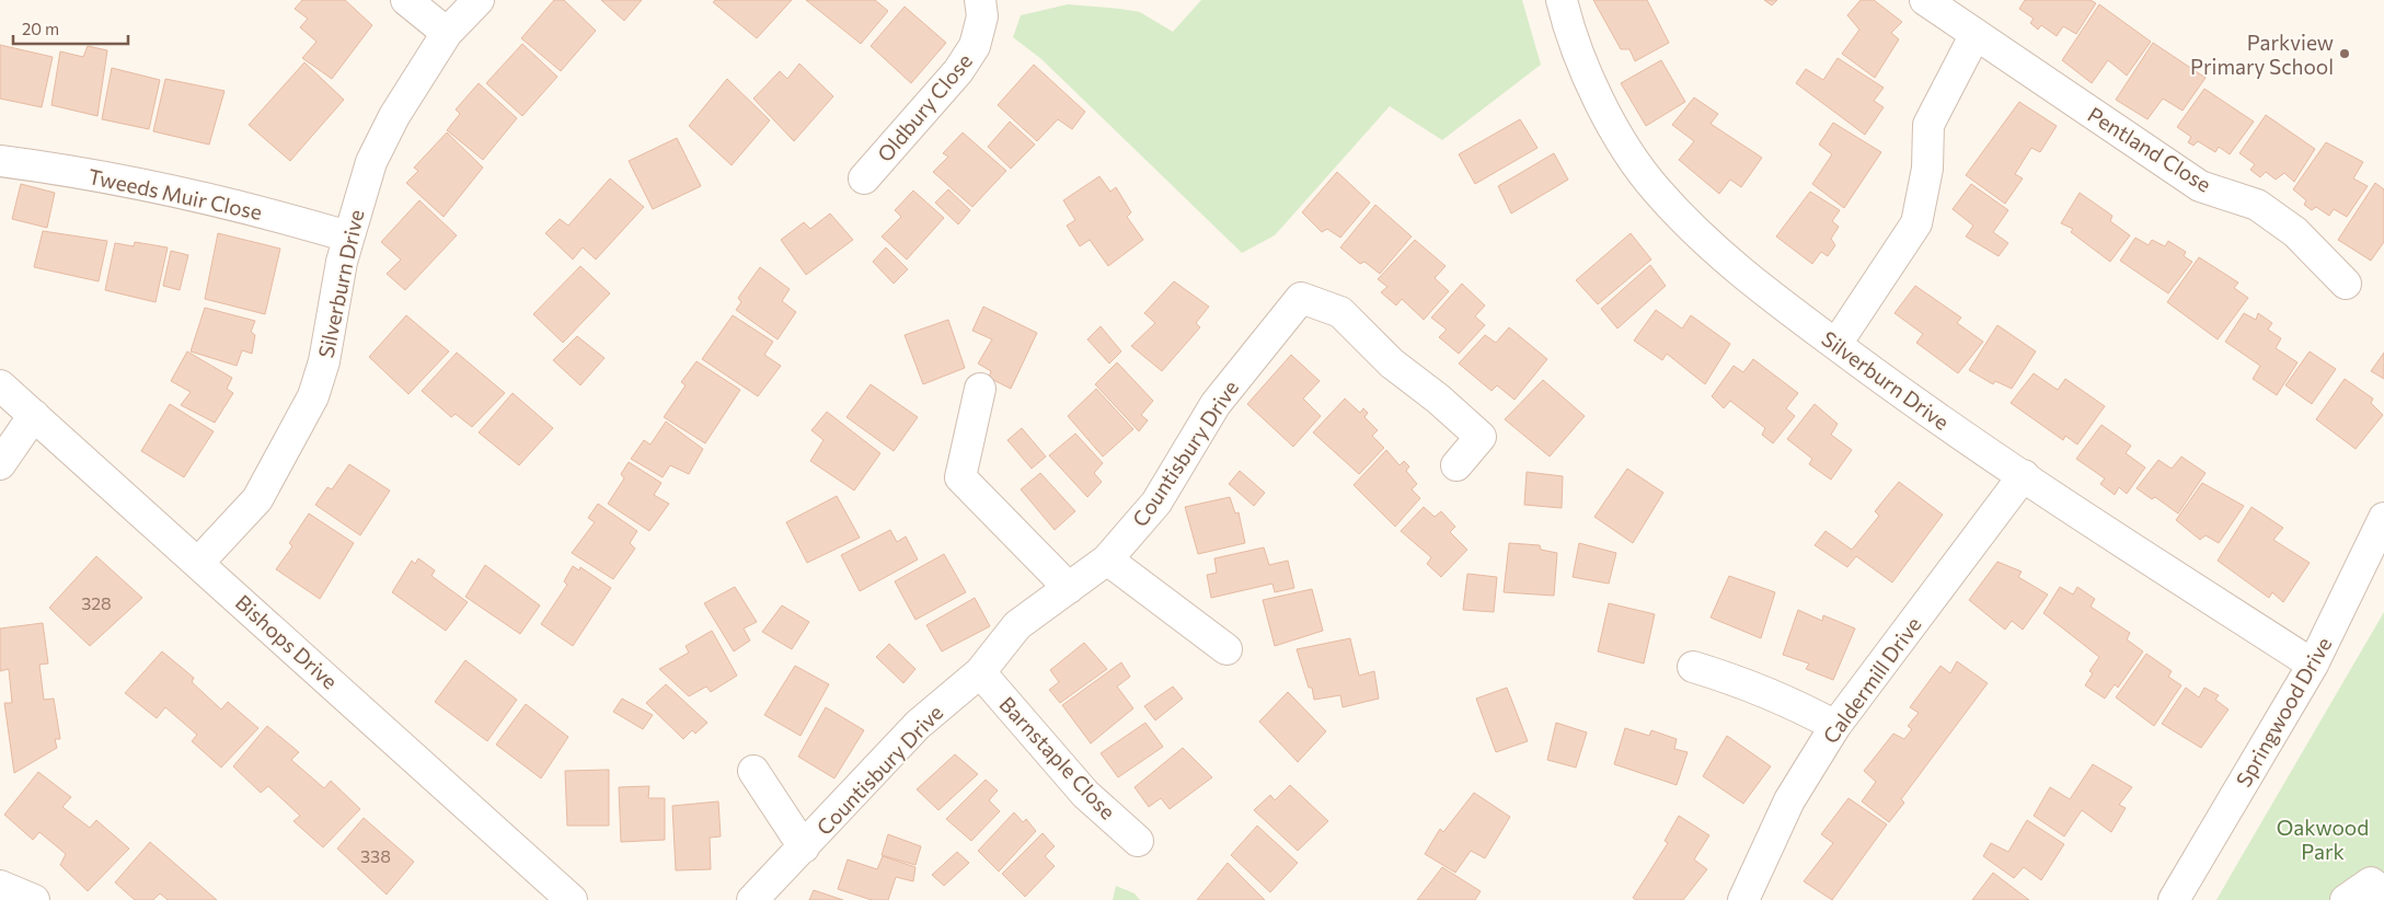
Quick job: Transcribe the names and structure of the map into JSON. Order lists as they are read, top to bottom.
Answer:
{
  "streets": {
    "street": [
      "Oldbury Close",
      "Pentland Close",
      "Tweeds Muir Close",
      "Silverburn Drive",
      "Countisbury Drive",
      "Bishops Drive",
      "Caldermill Drive",
      "Springwood Drive",
      "Barnstaple Close"
    ]
  },
  "crossings": [
    ["Tweeds Muir Close", "Silverburn Drive"],
    ["Silverburn Drive", "Bishops Drive"],
    ["Silverburn Drive", "Caldermill Drive"],
    ["Silverburn Drive", "Springwood Drive"],
    ["Countisbury Drive", "Barnstaple Close"]
  ],
  "parks": ["Oakwood Park"],
  "places": ["Parkview Primary School"],
  "house_numbers": ["328", "338"],
  "scale_bar": "20 m"
}
